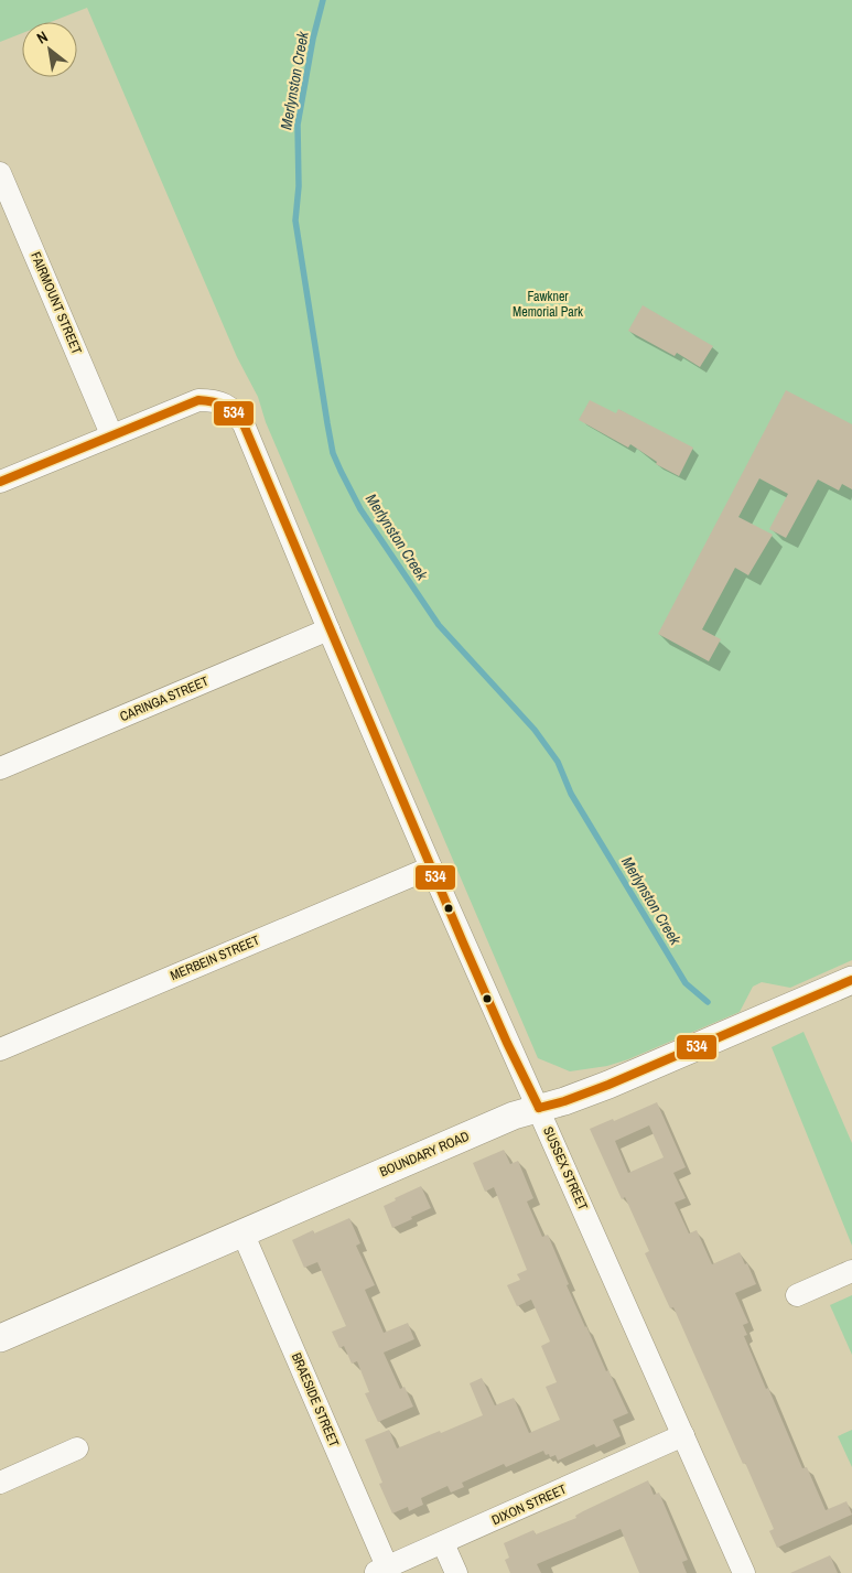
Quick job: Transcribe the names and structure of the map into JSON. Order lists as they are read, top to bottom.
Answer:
{
  "streets": {
    "main road": ["BOUNDARY ROAD"],
    "street": [
      "FAIRMOUNT STREET",
      "CARINGA STREET",
      "MERBEIN STREET",
      "SUSSEX STREET",
      "BRAESIDE STREET",
      "DIXON STREET"
    ]
  },
  "crossings": [
    ["FAIRMOUNT STREET", "SUSSEX STREET"],
    ["CARINGA STREET", "SUSSEX STREET"],
    ["MERBEIN STREET", "SUSSEX STREET"],
    ["BOUNDARY ROAD", "SUSSEX STREET"],
    ["BOUNDARY ROAD", "BRAESIDE STREET"],
    ["SUSSEX STREET", "DIXON STREET"],
    ["BRAESIDE STREET", "DIXON STREET"]
  ],
  "water": ["Merlynston Creek"],
  "parks": ["Fawkner Memorial Park"],
  "lines": ["transit line 534"],
  "north": "top left"
}
